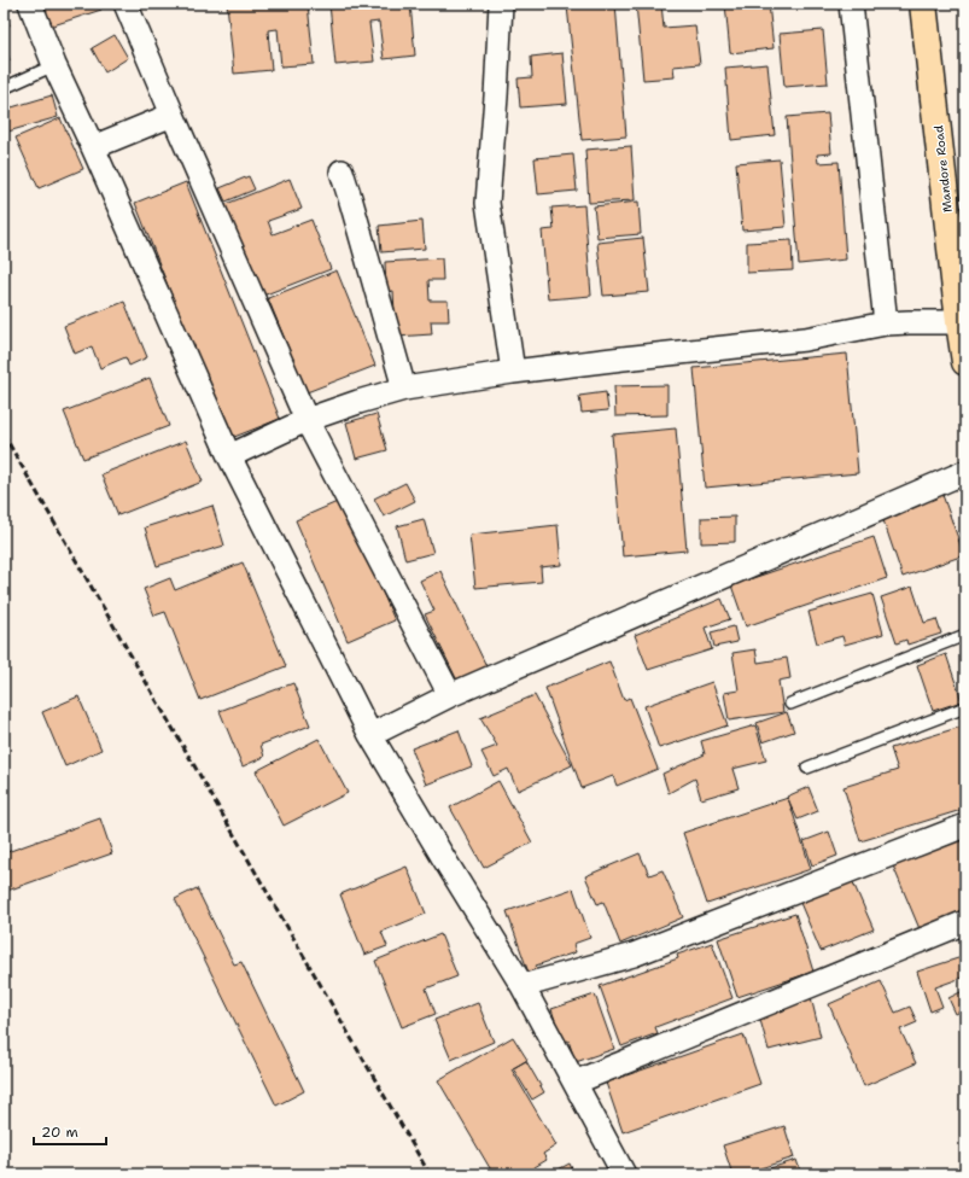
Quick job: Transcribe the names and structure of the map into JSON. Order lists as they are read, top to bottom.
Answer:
{
  "streets": {
    "highway": ["Mandore Road"]
  },
  "scale_bar": "20 m"
}
